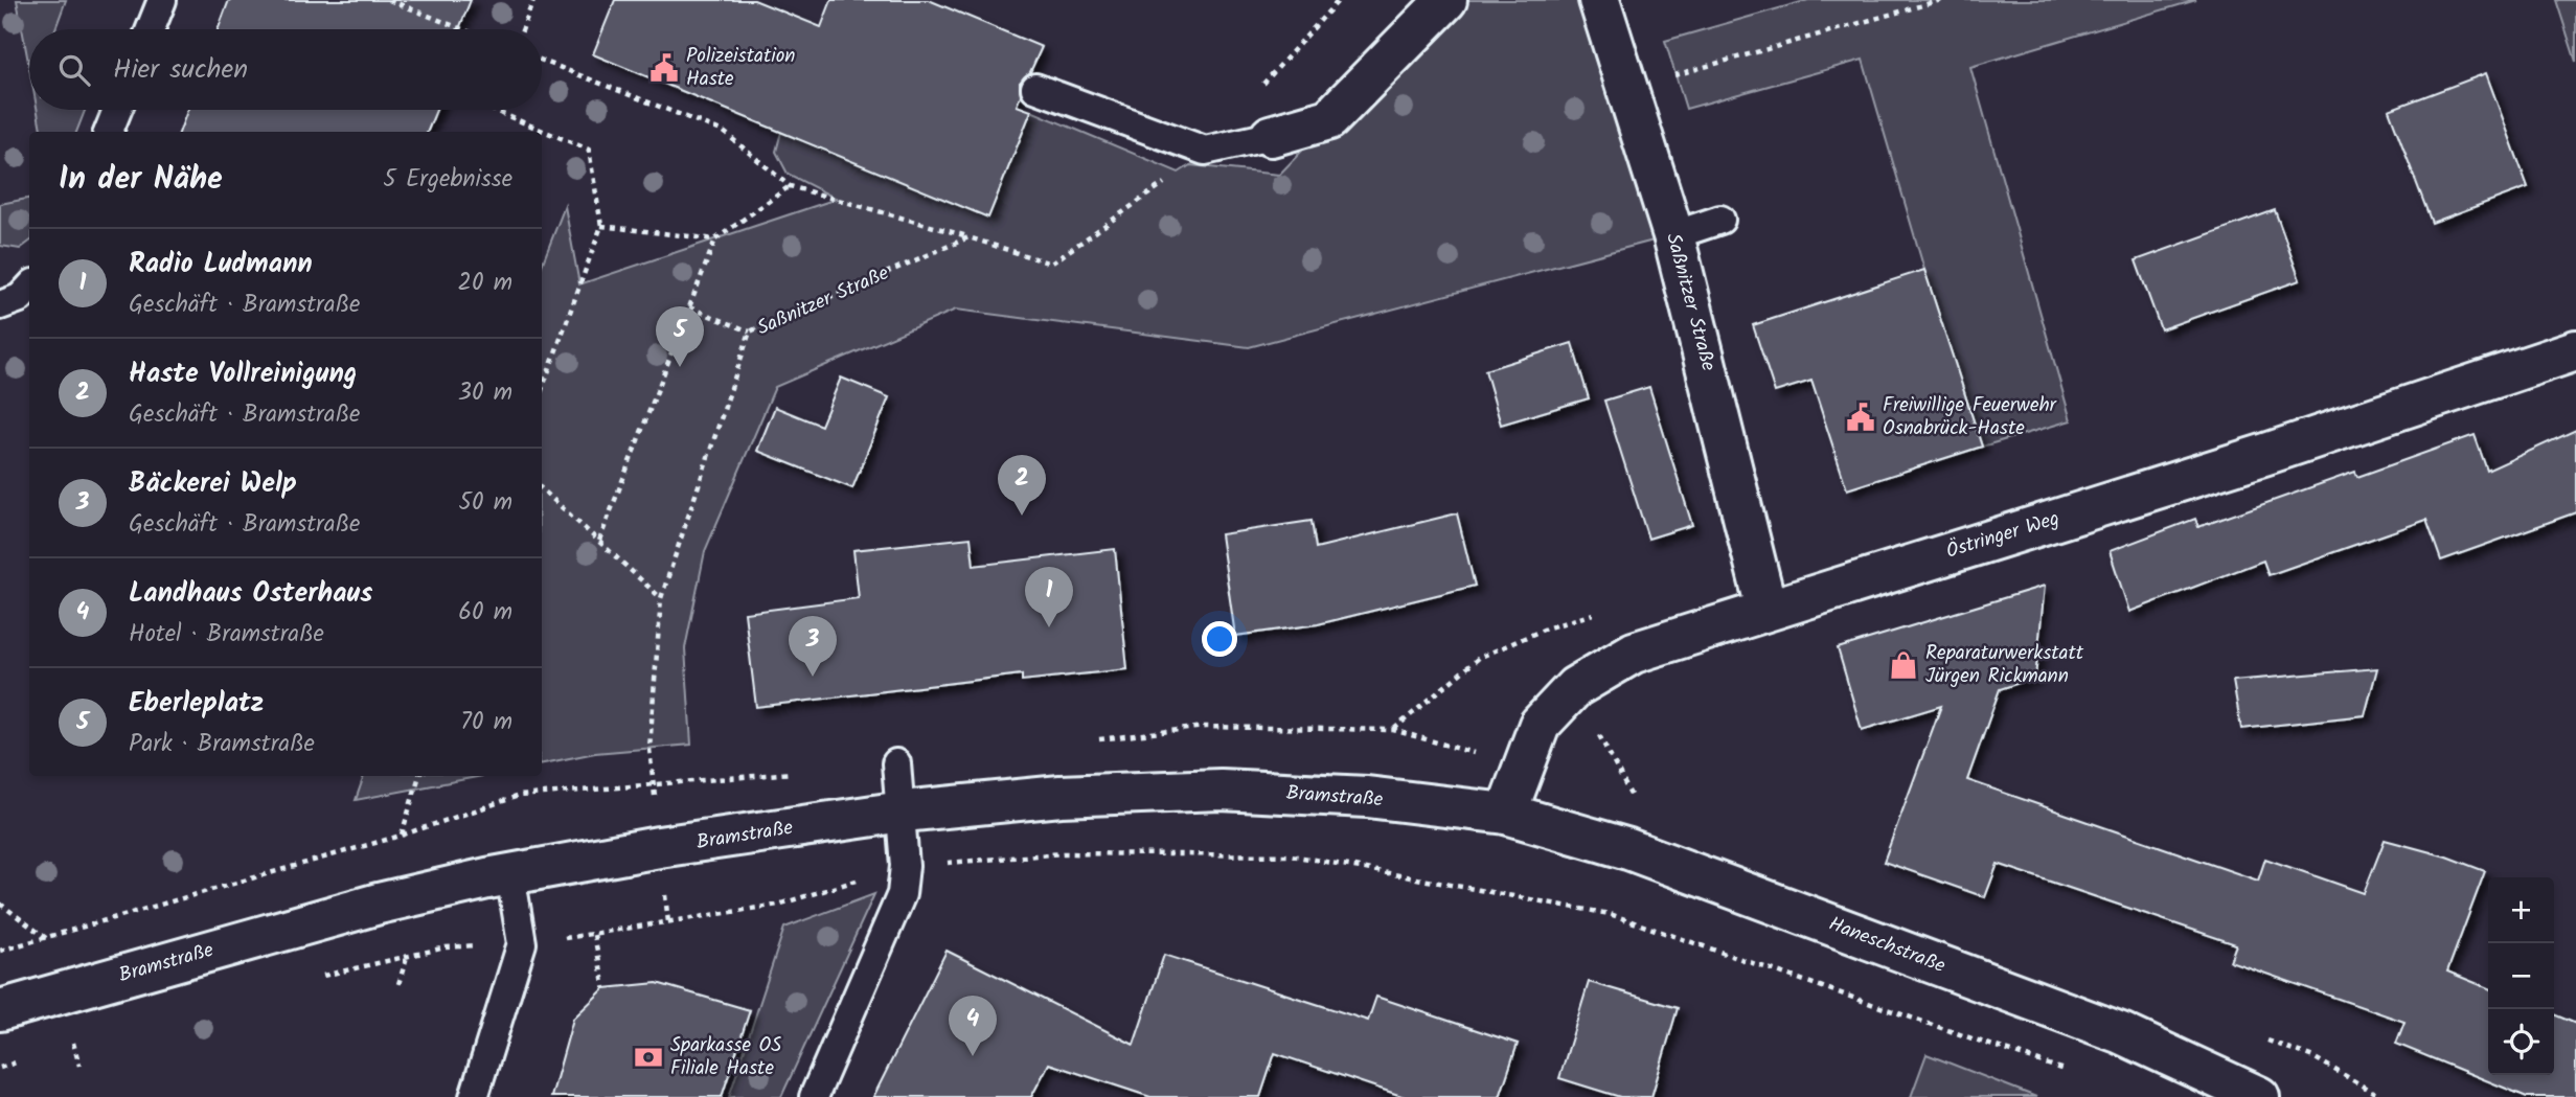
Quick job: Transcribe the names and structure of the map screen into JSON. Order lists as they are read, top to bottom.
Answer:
{
  "streets": {
    "street": [
      "Saßnitzer Straße",
      "Östringer Weg",
      "Bramstraße",
      "Haneschstraße"
    ]
  },
  "crossings": [
    ["Saßnitzer Straße", "Östringer Weg"],
    ["Östringer Weg", "Bramstraße"],
    ["Östringer Weg", "Haneschstraße"],
    ["Bramstraße", "Haneschstraße"]
  ],
  "places": {
    "public building": ["Polizeistation Haste", "Freiwillige Feuerwehr Osnabrück-Haste"],
    "shop": ["Reparaturwerkstatt Jürgen Rickmann"],
    "bank": ["Sparkasse OS Filiale Haste"]
  },
  "page": {
    "search": "Hier suchen",
    "heading": ["In der Nähe", "5 Ergebnisse"],
    "list": [
      {
        "mark": "1",
        "name": "Radio Ludmann",
        "note": "Geschäft · Bramstraße",
        "value": "20 m"
      },
      {
        "mark": "2",
        "name": "Haste Vollreinigung",
        "note": "Geschäft · Bramstraße",
        "value": "30 m"
      },
      {
        "mark": "3",
        "name": "Bäckerei Welp",
        "note": "Geschäft · Bramstraße",
        "value": "50 m"
      },
      {
        "mark": "4",
        "name": "Landhaus Osterhaus",
        "note": "Hotel · Bramstraße",
        "value": "60 m"
      },
      {
        "mark": "5",
        "name": "Eberleplatz",
        "note": "Park · Bramstraße",
        "value": "70 m"
      }
    ],
    "pins": [
      "5",
      "2",
      "1",
      "3",
      "4"
    ],
    "map_buttons": ["+", "−"]
  }
}
